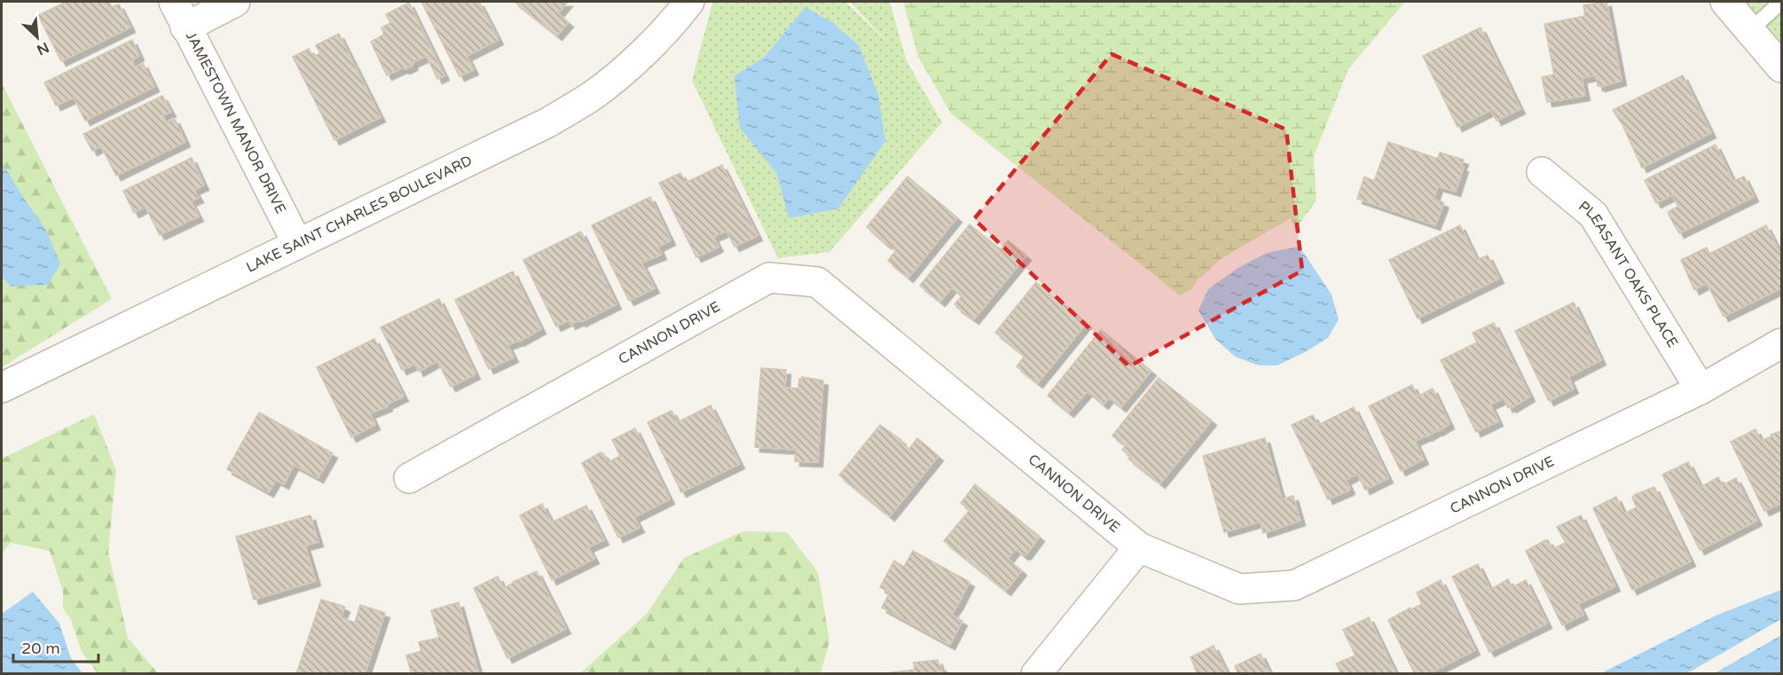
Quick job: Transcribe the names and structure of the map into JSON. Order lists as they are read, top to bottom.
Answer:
{
  "streets": {
    "street": [
      "JAMESTOWN MANOR DRIVE",
      "LAKE SAINT CHARLES BOULEVARD",
      "PLEASANT OAKS PLACE",
      "CANNON DRIVE"
    ]
  },
  "crossings": [
    ["JAMESTOWN MANOR DRIVE", "LAKE SAINT CHARLES BOULEVARD"],
    ["PLEASANT OAKS PLACE", "CANNON DRIVE"]
  ],
  "scale_bar": "20 m",
  "north": "bottom right"
}
